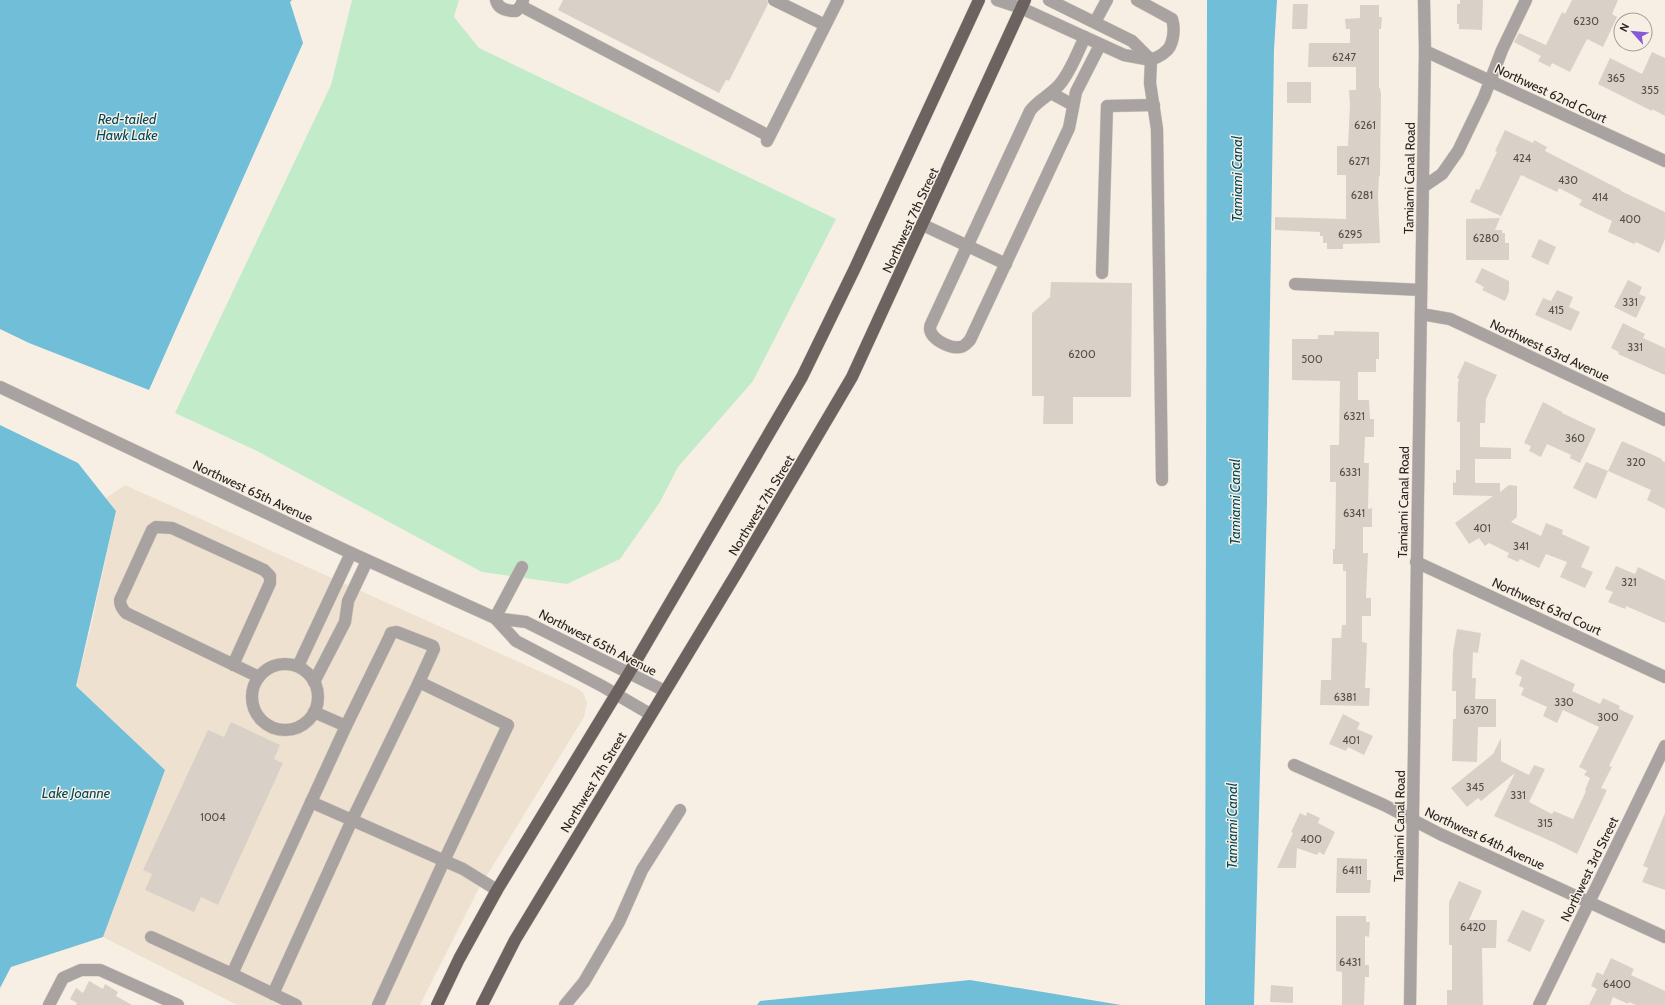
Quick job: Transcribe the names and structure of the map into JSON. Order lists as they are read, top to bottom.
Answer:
{
  "streets": {
    "main road": ["Northwest 7th Street"],
    "street": [
      "Northwest 62nd Court",
      "Tamiami Canal Road",
      "Northwest 63rd Avenue",
      "Northwest 65th Avenue",
      "Northwest 63rd Court",
      "Northwest 64th Avenue",
      "Northwest 3rd Street"
    ]
  },
  "crossings": [
    ["Northwest 62nd Court", "Tamiami Canal Road"],
    ["Tamiami Canal Road", "Northwest 63rd Avenue"],
    ["Tamiami Canal Road", "Northwest 63rd Court"],
    ["Tamiami Canal Road", "Northwest 64th Avenue"],
    ["Northwest 7th Street", "Northwest 65th Avenue"],
    ["Northwest 64th Avenue", "Northwest 3rd Street"]
  ],
  "water": ["Red-tailed Hawk Lake", "Tamiami Canal", "Lake Joanne"],
  "house_numbers": [
    "6230",
    "6247",
    "365",
    "355",
    "6261",
    "424",
    "6271",
    "430",
    "6281",
    "414",
    "400",
    "6295",
    "6280",
    "331",
    "415",
    "331",
    "6200",
    "500",
    "6321",
    "360",
    "320",
    "6331",
    "6341",
    "401",
    "341",
    "321",
    "6381",
    "330",
    "6370",
    "300",
    "401",
    "345",
    "331",
    "1004",
    "315",
    "400",
    "6411",
    "6420",
    "6431",
    "6400"
  ],
  "north": "top left"
}
